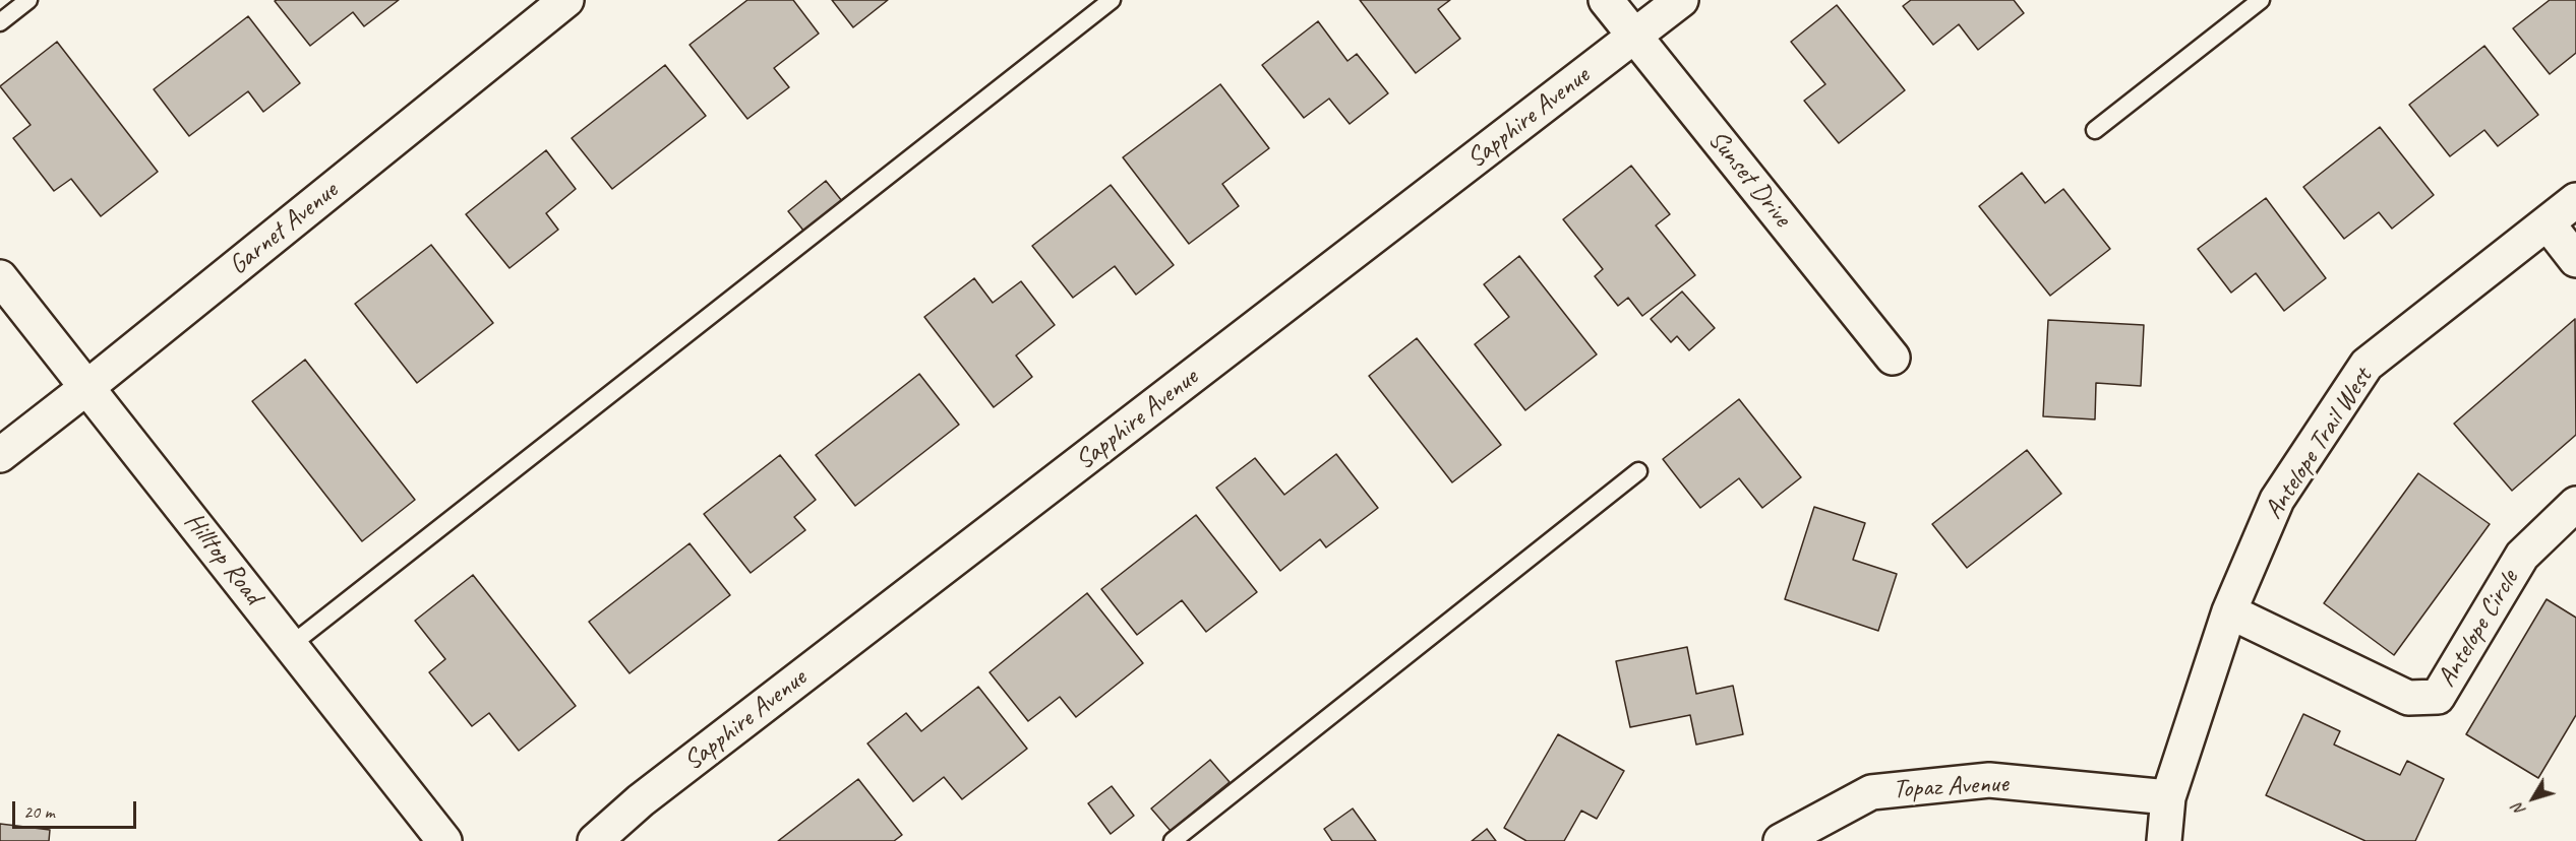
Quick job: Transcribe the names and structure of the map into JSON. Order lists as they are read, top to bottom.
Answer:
{
  "streets": {
    "street": [
      "Sapphire Avenue",
      "Sunset Drive",
      "Garnet Avenue",
      "Antelope Trail West",
      "Hilltop Road",
      "Antelope Circle",
      "Topaz Avenue"
    ]
  },
  "crossings": [
    ["Sapphire Avenue", "Sunset Drive"],
    ["Garnet Avenue", "Hilltop Road"],
    ["Antelope Trail West", "Antelope Circle"],
    ["Antelope Trail West", "Topaz Avenue"]
  ],
  "scale_bar": "20 m",
  "north": "bottom left"
}
